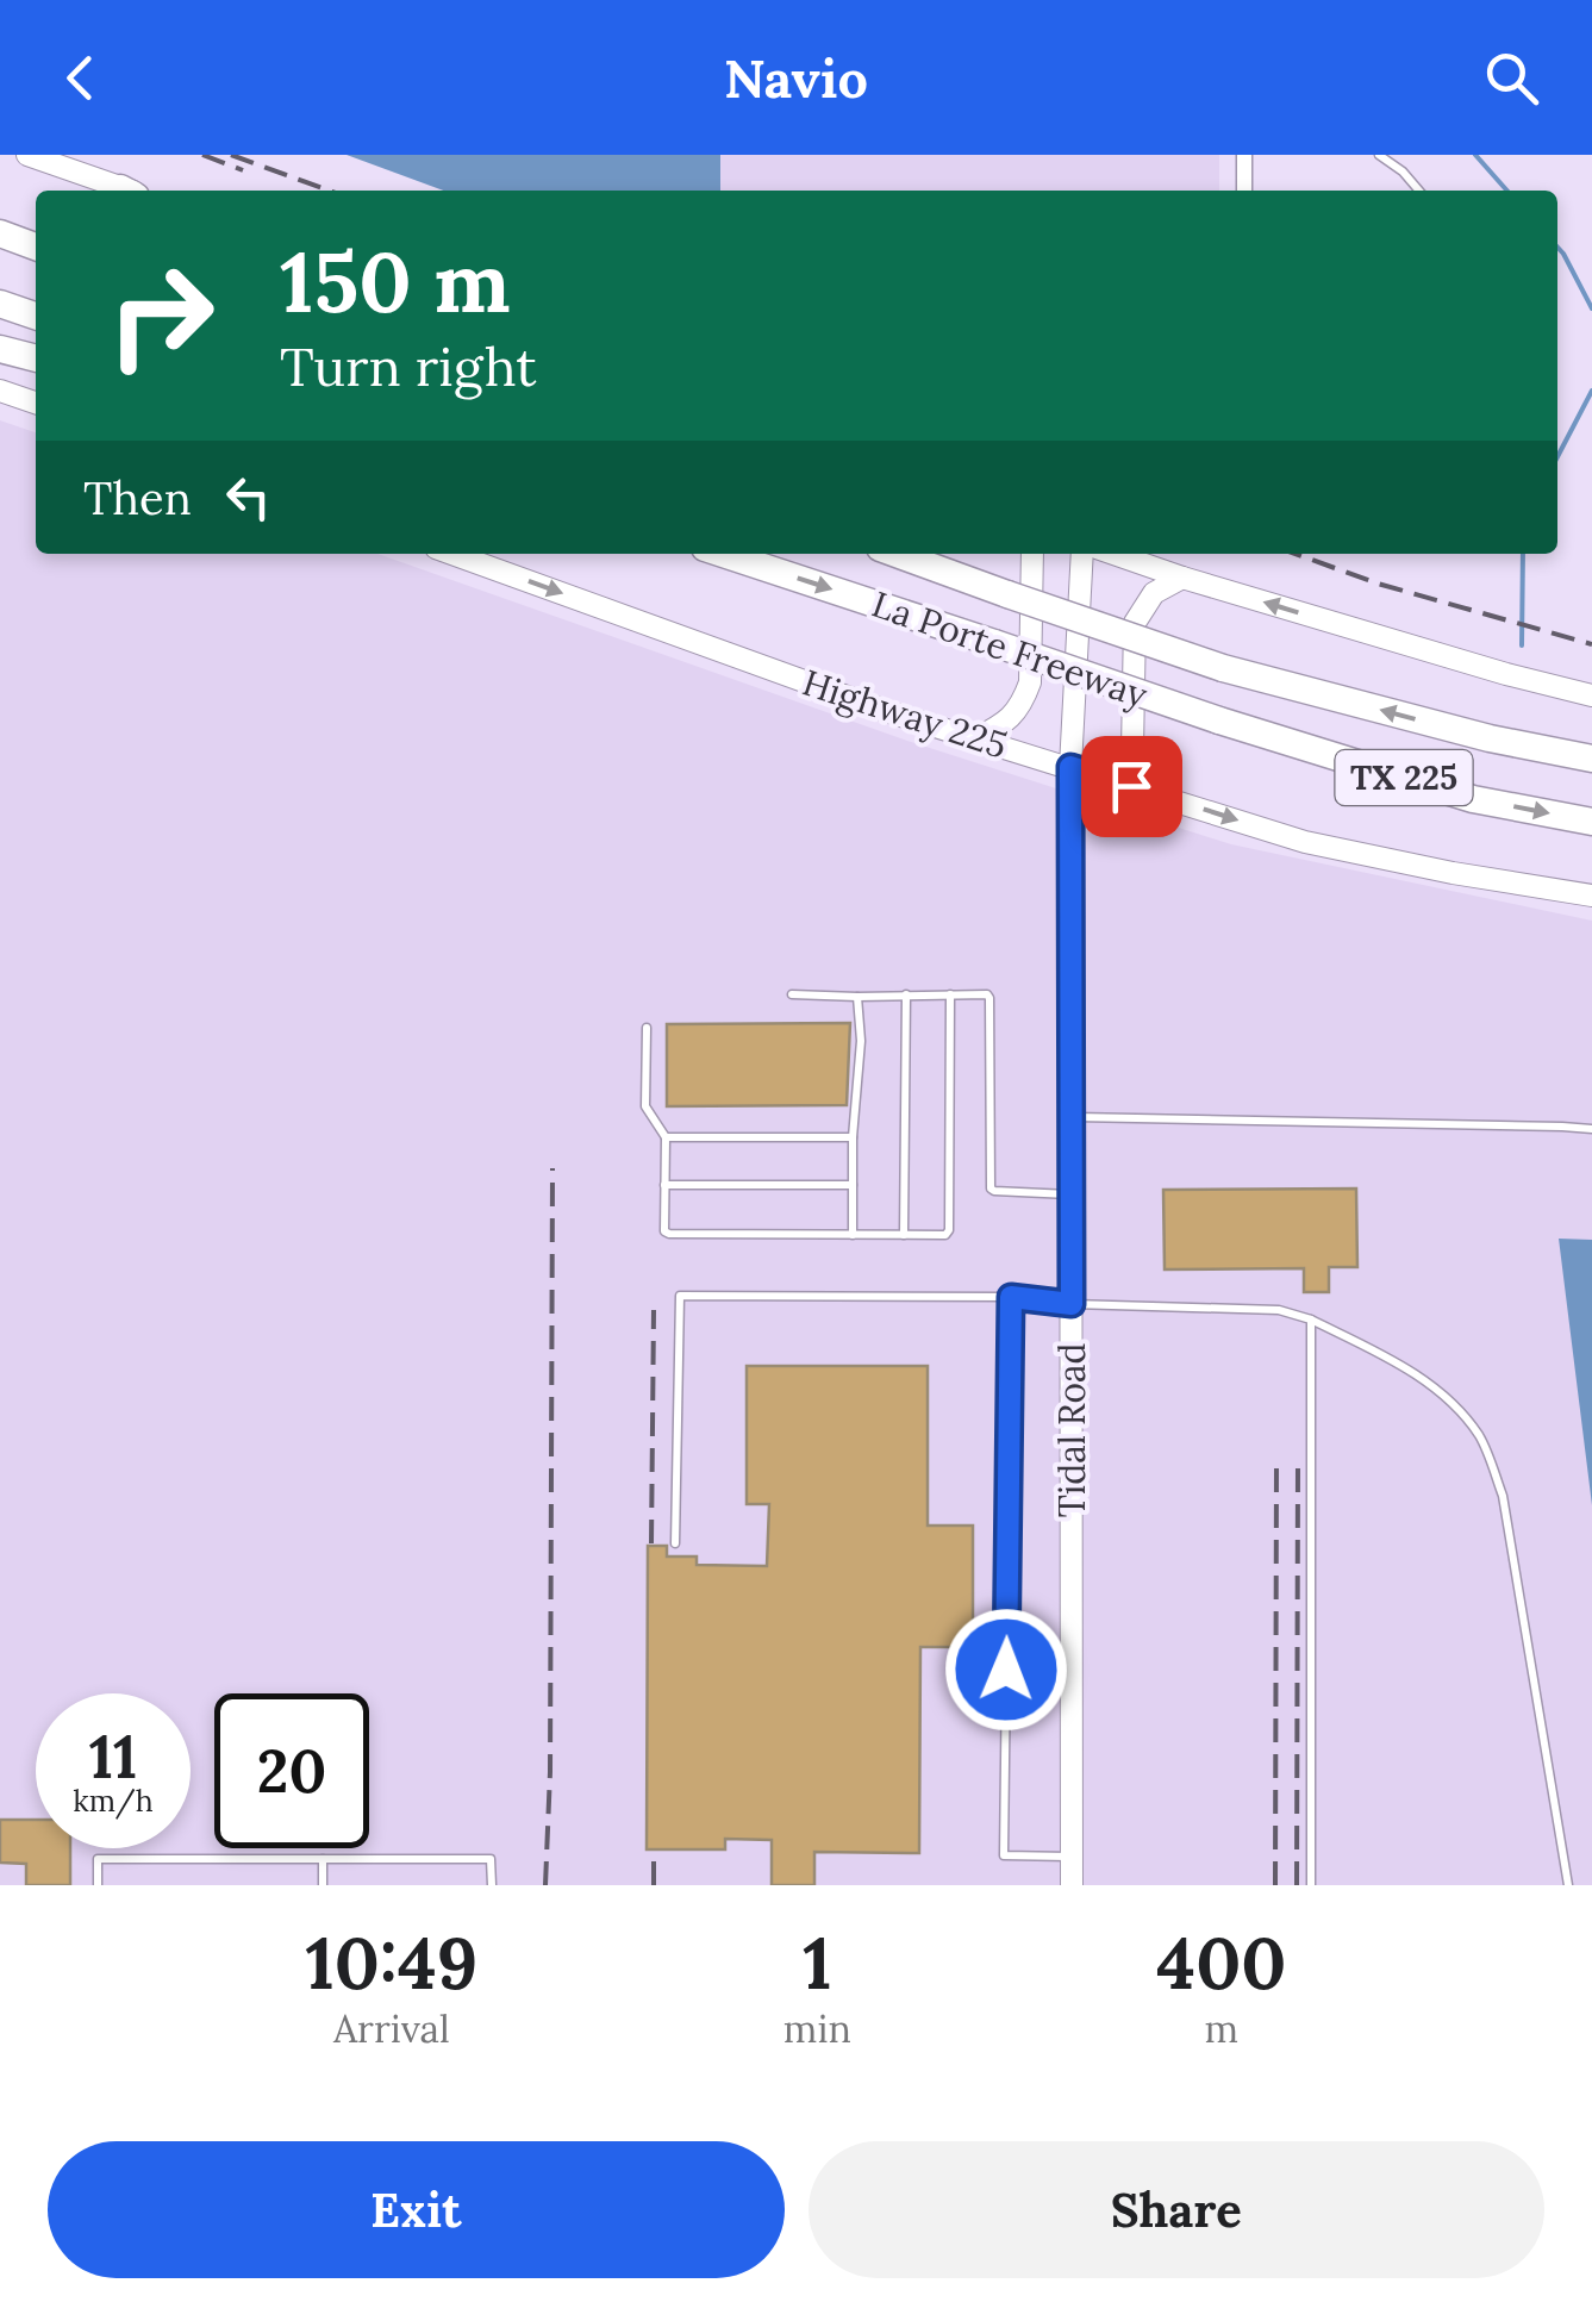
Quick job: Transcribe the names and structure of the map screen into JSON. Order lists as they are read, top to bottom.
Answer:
{
  "streets": {
    "highway": ["La Porte Freeway", "TX 225"],
    "main road": ["Highway 225", "Tidal Road"]
  },
  "crossings": [
    ["Highway 225", "Tidal Road"]
  ],
  "one_way": ["Highway 225"],
  "page": {
    "header": "Navio",
    "turn": ["150 m", "Turn right"],
    "then": "Then",
    "speed": "11 km/h",
    "limit": "20",
    "eta": [
      "10:49",
      "Arrival",
      "1",
      "min",
      "400",
      "m"
    ],
    "buttons": ["Exit", "Share"]
  }
}
